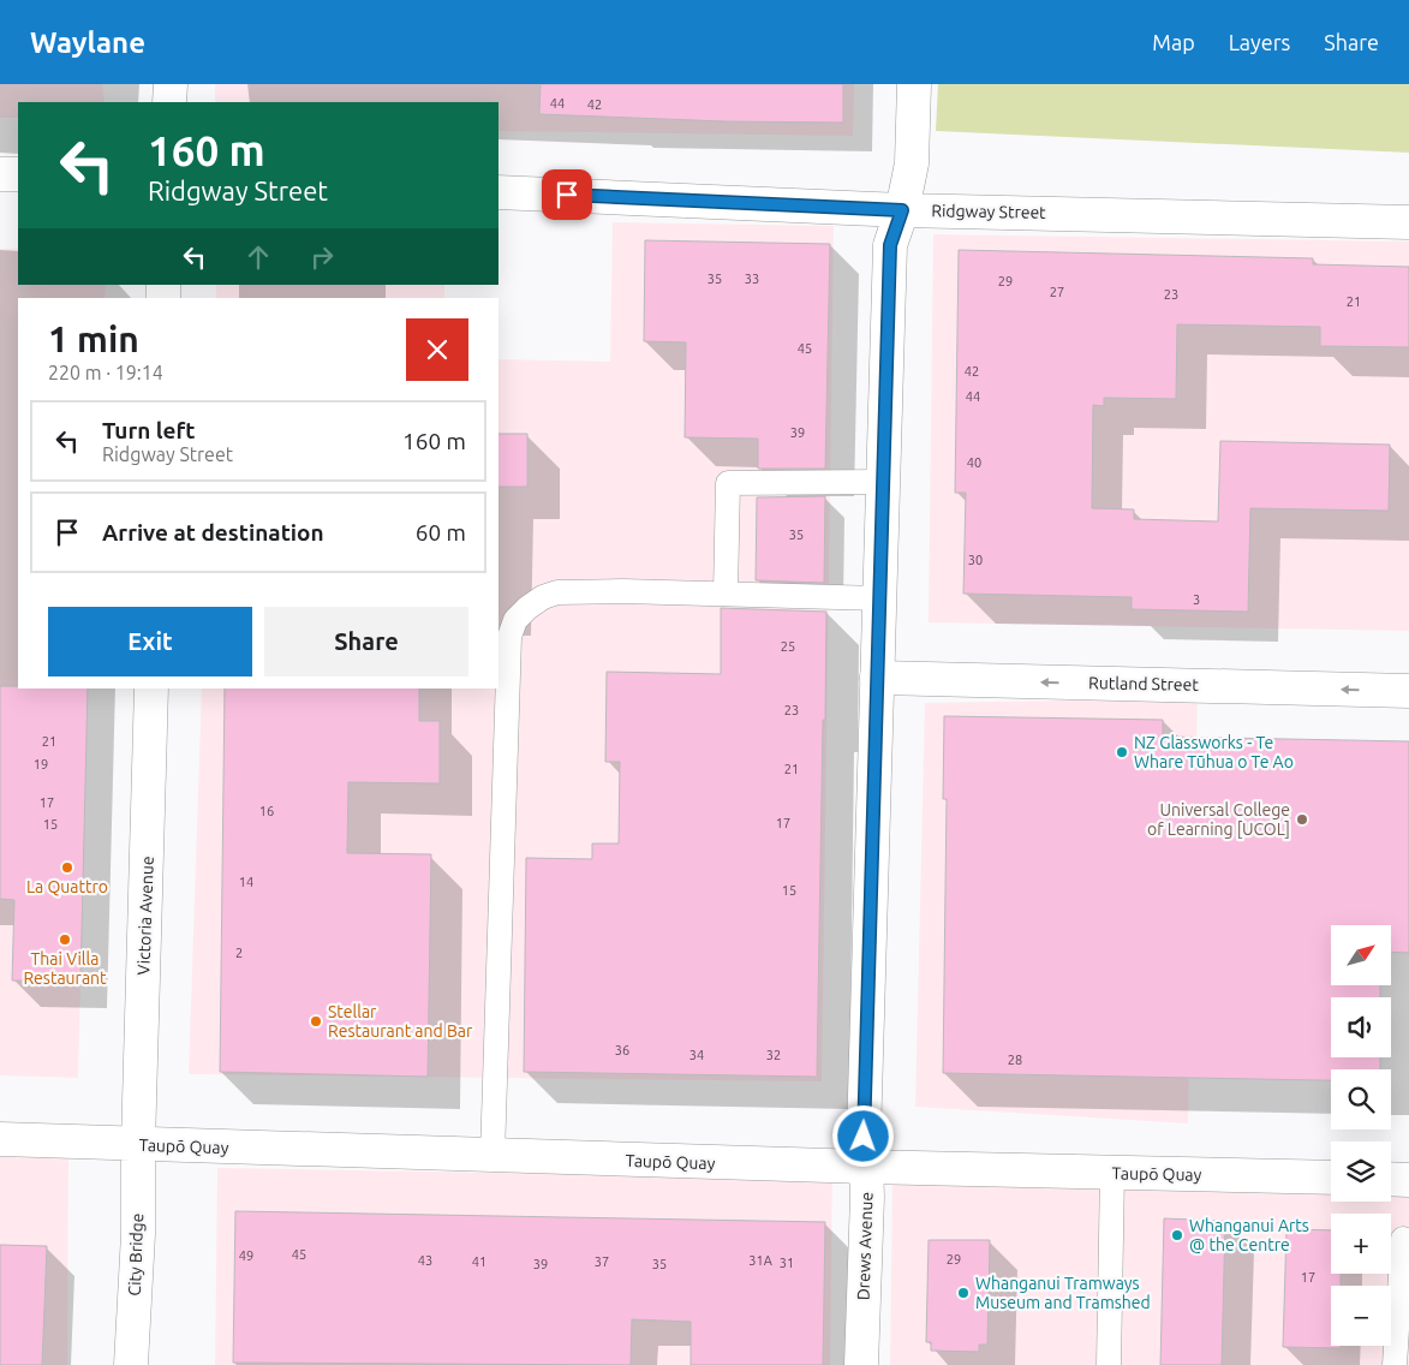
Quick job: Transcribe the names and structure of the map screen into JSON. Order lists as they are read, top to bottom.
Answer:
{
  "streets": {
    "street": [
      "Ridgway Street",
      "Rutland Street",
      "Victoria Avenue",
      "Taupō Quay",
      "Drews Avenue",
      "City Bridge"
    ]
  },
  "crossings": [
    ["Ridgway Street", "Drews Avenue"],
    ["Rutland Street", "Drews Avenue"],
    ["Victoria Avenue", "Taupō Quay"],
    ["Victoria Avenue", "City Bridge"],
    ["Taupō Quay", "Drews Avenue"],
    ["Taupō Quay", "City Bridge"]
  ],
  "one_way": ["Rutland Street"],
  "places": [
    "NZ Glassworks - Te Whare Tūhua o Te Ao",
    "Universal College of Learning [UCOL]",
    "La Quattro",
    "Thai Villa Restaurant",
    "Stellar Restaurant and Bar",
    "Whanganui Arts @ the Centre",
    "Whanganui Tramways Museum and Tramshed"
  ],
  "house_numbers": [
    "44",
    "42",
    "35",
    "33",
    "29",
    "27",
    "23",
    "21",
    "45",
    "42",
    "44",
    "39",
    "40",
    "35",
    "30",
    "3",
    "25",
    "23",
    "21",
    "19",
    "21",
    "17",
    "16",
    "17",
    "15",
    "14",
    "15",
    "2",
    "36",
    "34",
    "32",
    "28",
    "45",
    "49",
    "29",
    "43",
    "31A",
    "41",
    "37",
    "31",
    "39",
    "35",
    "17"
  ],
  "north": "top right",
  "page": {
    "header": "Waylane",
    "nav": ["Map", "Layers", "Share"],
    "turn": ["160 m", "Ridgway Street"],
    "heading": ["1 min", "220 m · 19:14"],
    "list": [
      {
        "name": "Turn left",
        "note": "Ridgway Street",
        "value": "160 m"
      },
      {
        "name": "Arrive at destination",
        "value": "60 m"
      }
    ],
    "buttons": ["Exit", "Share"],
    "map_buttons": ["+", "−"]
  }
}
